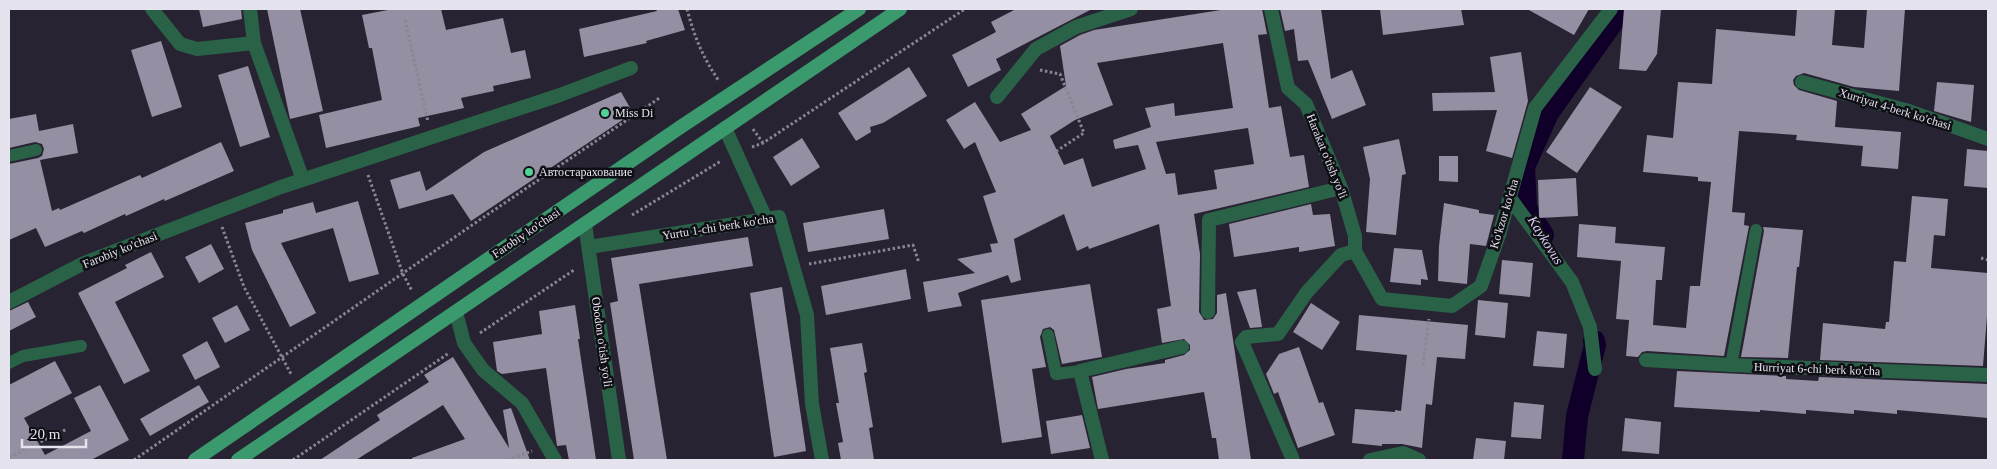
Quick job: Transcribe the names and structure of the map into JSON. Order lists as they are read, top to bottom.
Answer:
{
  "streets": {
    "main road": ["Farobiy ko'chasi"],
    "street": [
      "Xurriyat 4-berk ko'chasi",
      "Harakat o'tish yo'li",
      "Ko'kzor ko'cha",
      "Yurtu 1-chi berk ko'cha",
      "Obodon o'tish yo'li",
      "Hurriyat 6-chi berk ko'cha"
    ]
  },
  "crossings": [
    ["Harakat o'tish yo'li", "Ko'kzor ko'cha"],
    ["Yurtu 1-chi berk ko'cha", "Obodon o'tish yo'li"],
    ["Farobiy ko'chasi", "Obodon o'tish yo'li"]
  ],
  "water": ["Kaykovus"],
  "places": ["Miss Di", "Автостарахование"],
  "scale_bar": "20 m"
}
